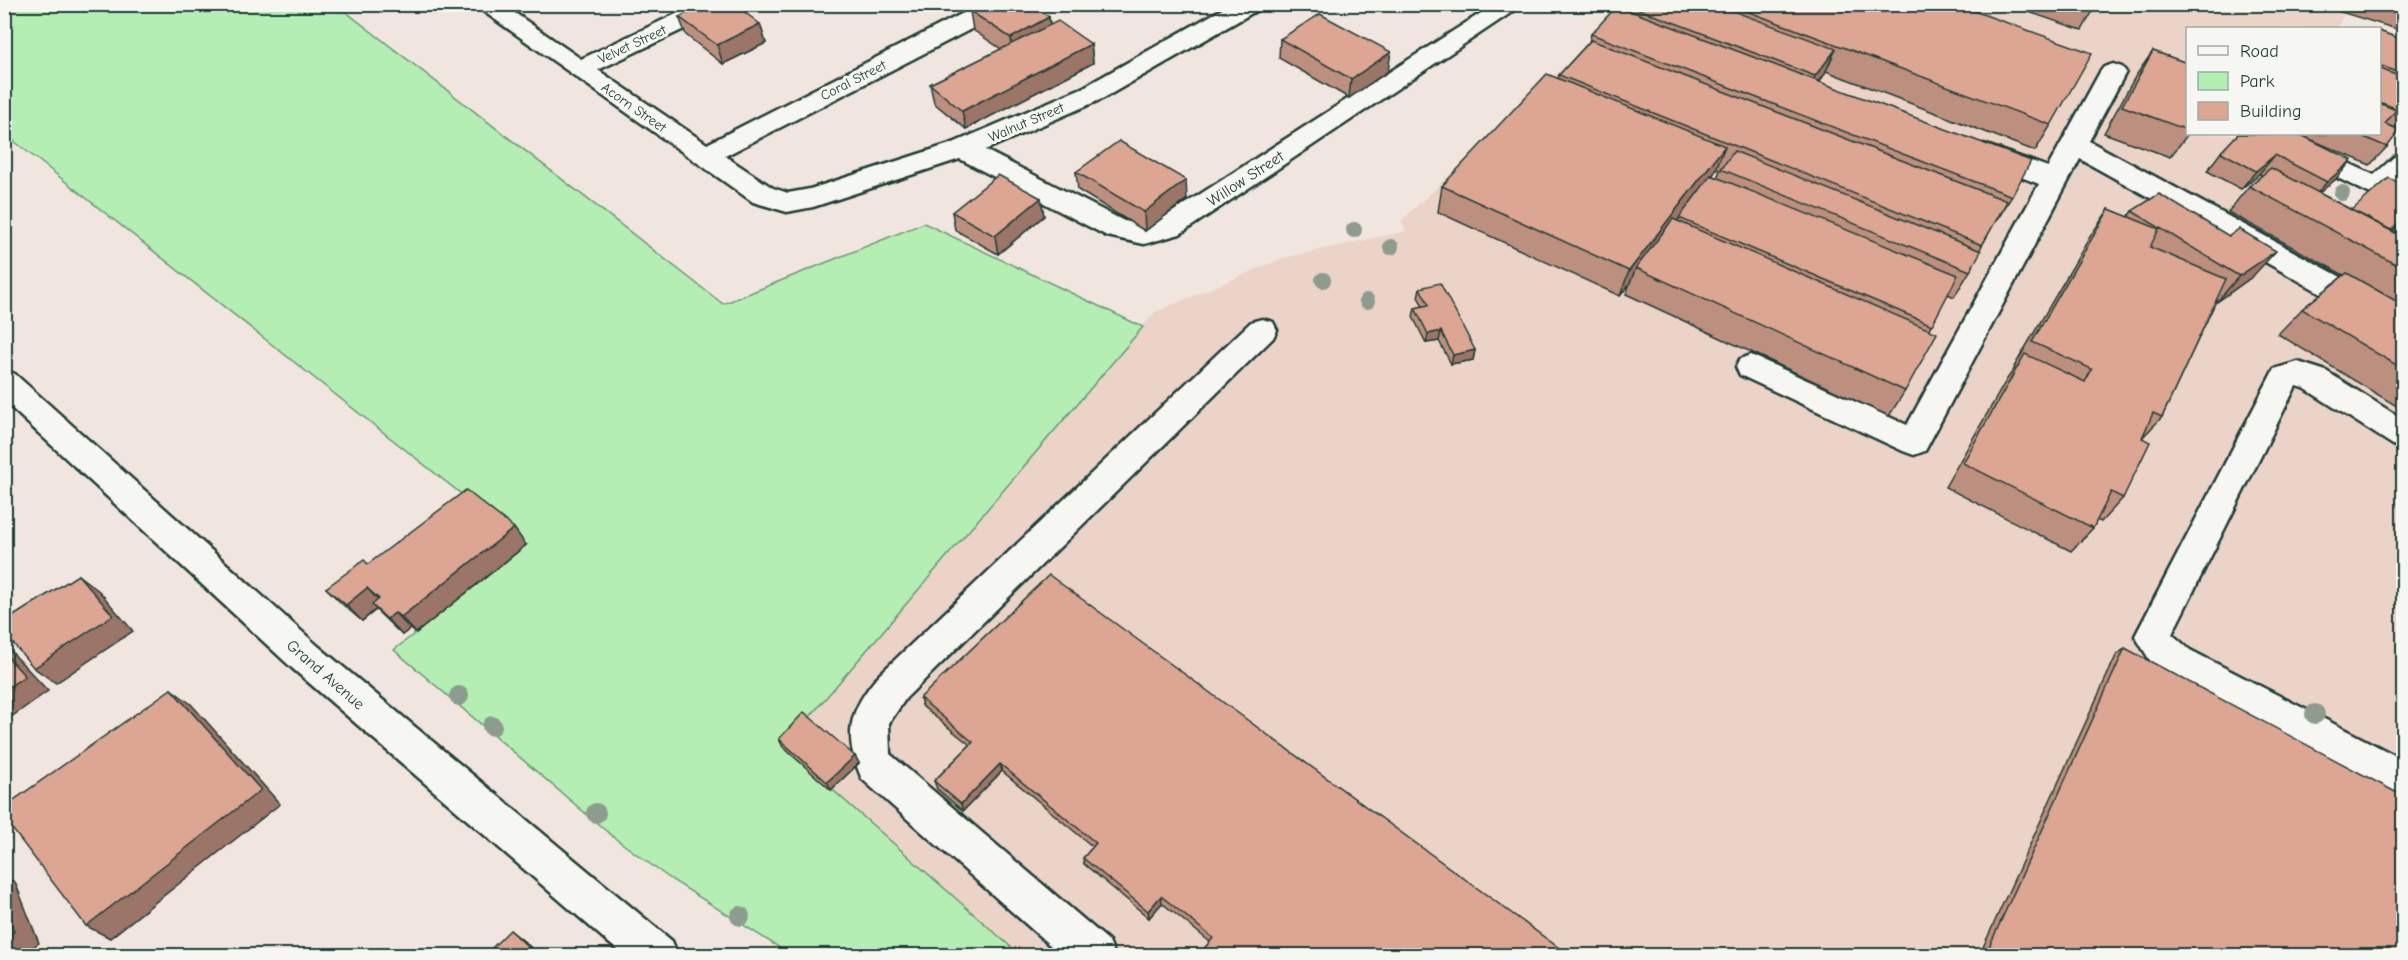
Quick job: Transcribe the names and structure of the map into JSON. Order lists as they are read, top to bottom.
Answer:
{
  "streets": {
    "street": [
      "Velvet Street",
      "Coral Street",
      "Acorn Street",
      "Walnut Street",
      "Willow Street",
      "Grand Avenue"
    ]
  },
  "crossings": [
    ["Velvet Street", "Acorn Street"],
    ["Coral Street", "Acorn Street"],
    ["Acorn Street", "Walnut Street"],
    ["Walnut Street", "Willow Street"]
  ],
  "legend": ["Road", "Park", "Building"]
}
